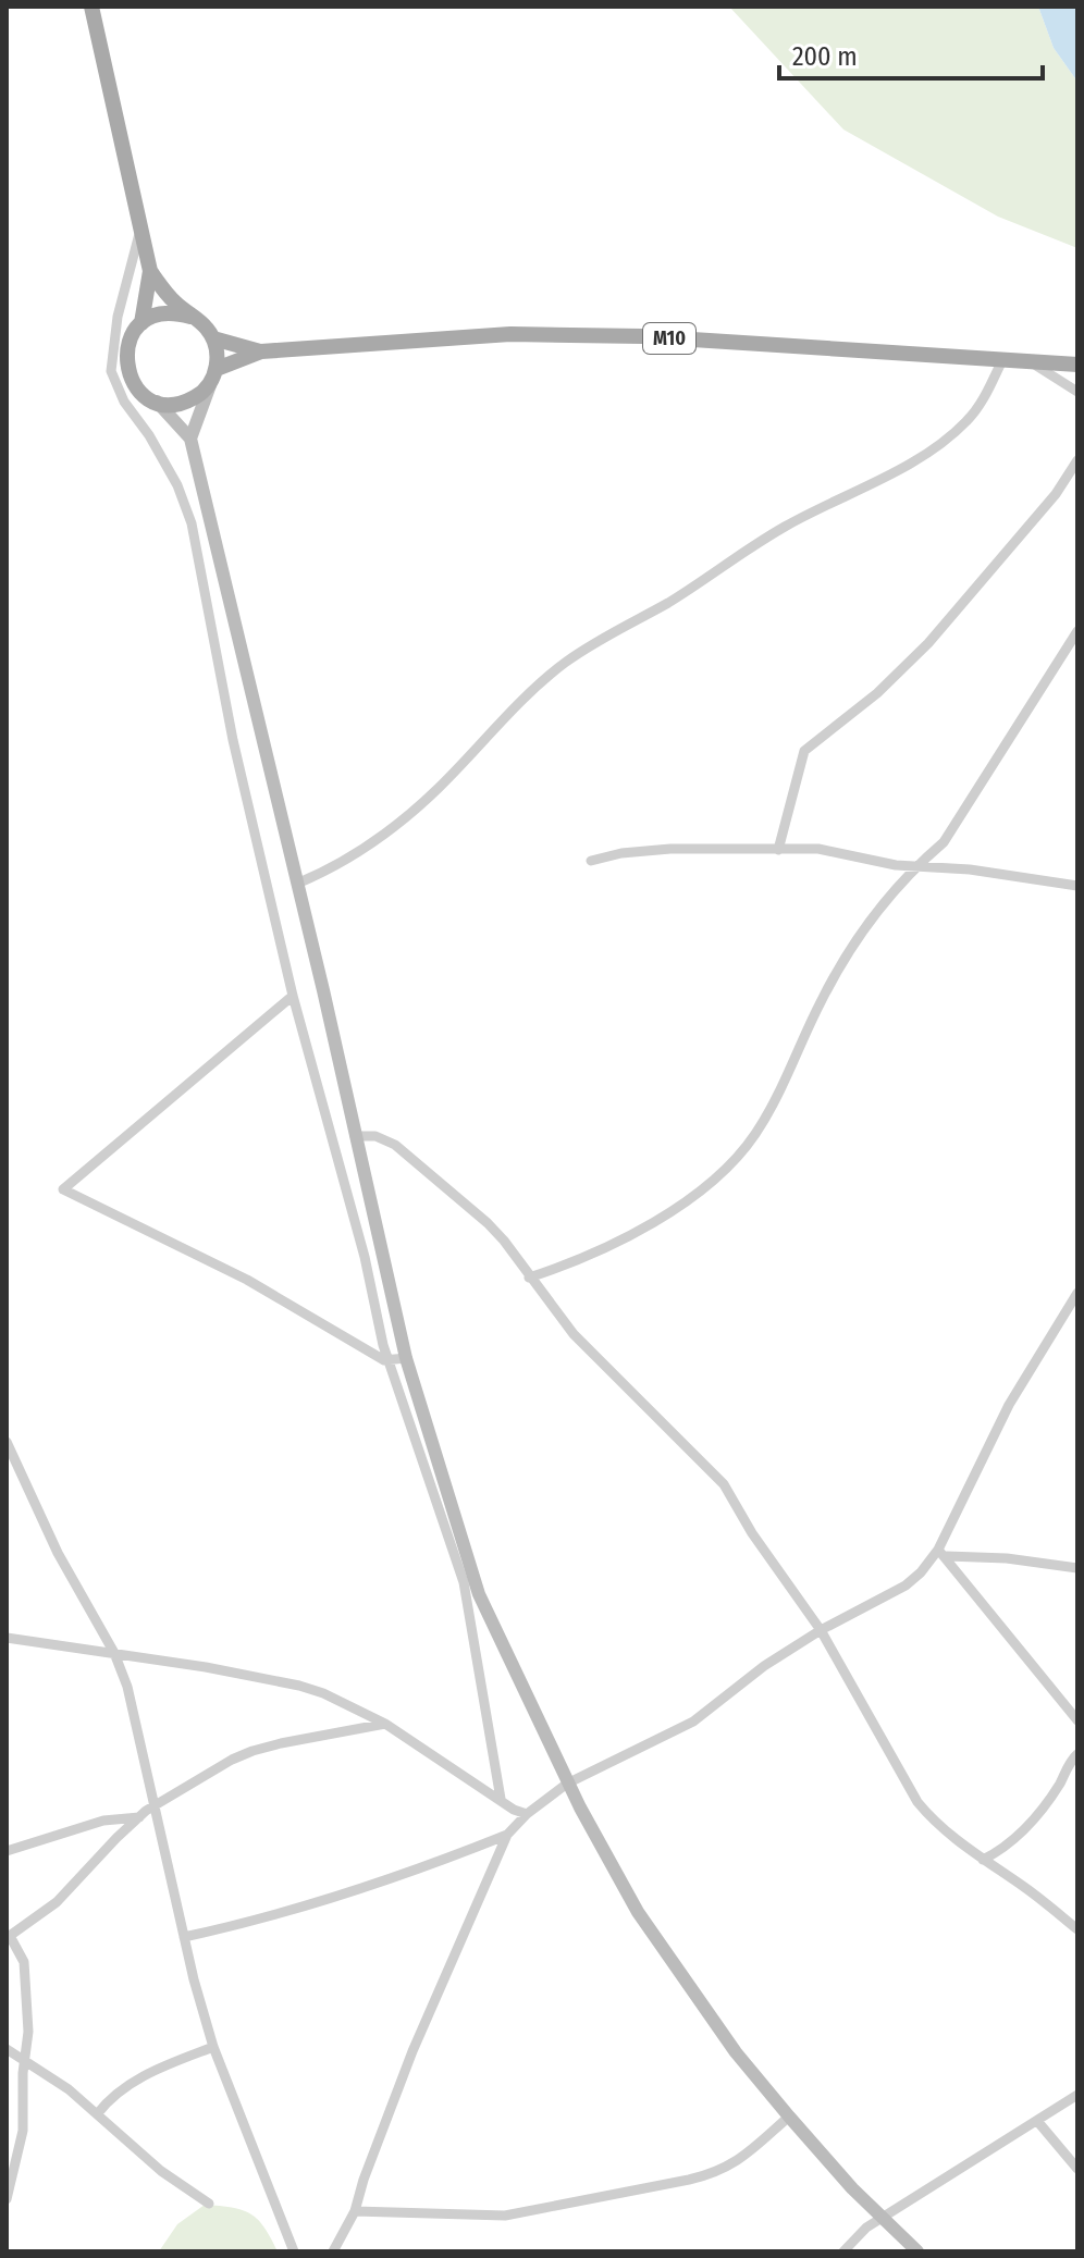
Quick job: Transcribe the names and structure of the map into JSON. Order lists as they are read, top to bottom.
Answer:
{
  "streets": {
    "main road": ["M10"]
  },
  "scale_bar": "200 m"
}
